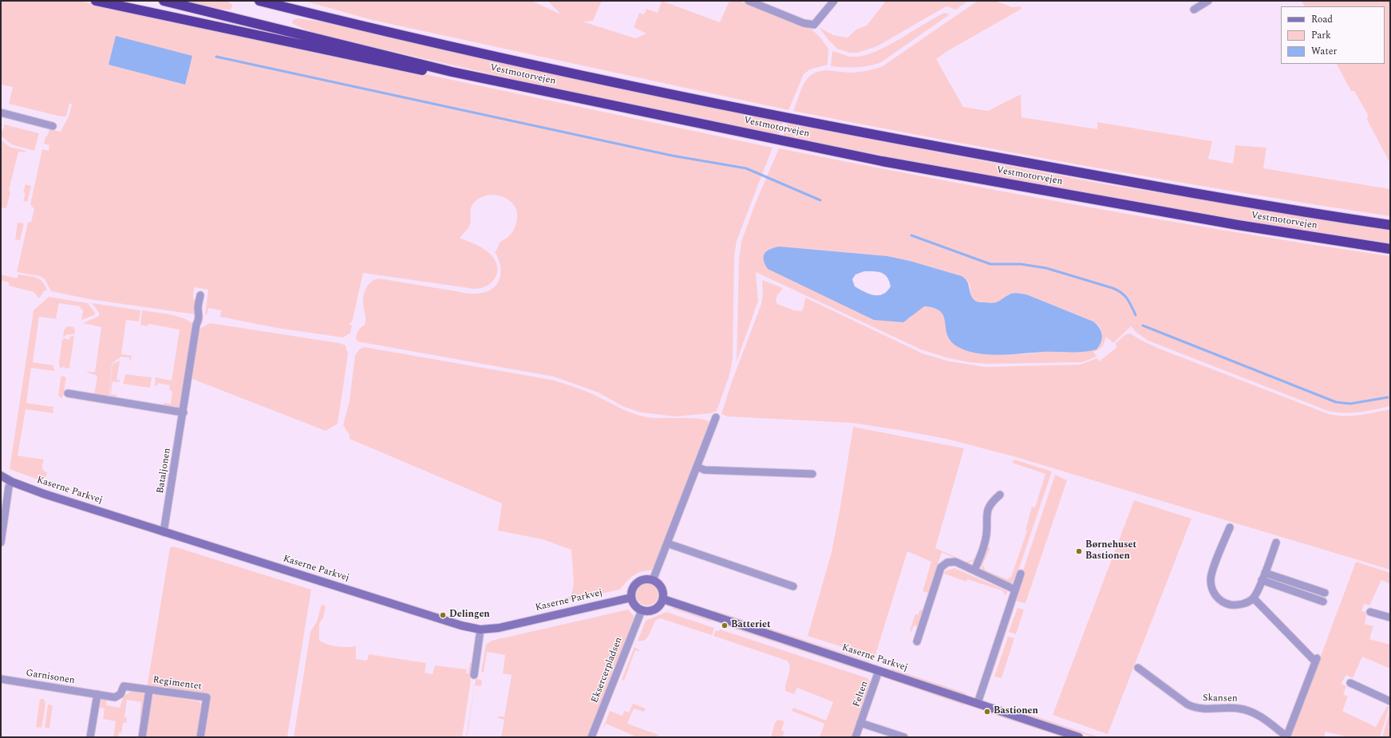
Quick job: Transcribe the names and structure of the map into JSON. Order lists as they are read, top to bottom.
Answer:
{
  "streets": {
    "highway": ["Vestmotorvejen"],
    "street": [
      "Bataljonen",
      "Kaserne Parkvej",
      "Eksercerpladsen",
      "Garnisonen",
      "Regimentet",
      "Felten",
      "Skansen"
    ]
  },
  "crossings": [
    ["Bataljonen", "Kaserne Parkvej"],
    ["Kaserne Parkvej", "Eksercerpladsen"],
    ["Kaserne Parkvej", "Felten"],
    ["Garnisonen", "Regimentet"]
  ],
  "places": [
    "Børnehuset Bastionen",
    "Delingen",
    "Batteriet",
    "Bastionen"
  ],
  "legend": ["Road", "Park", "Water"]
}
